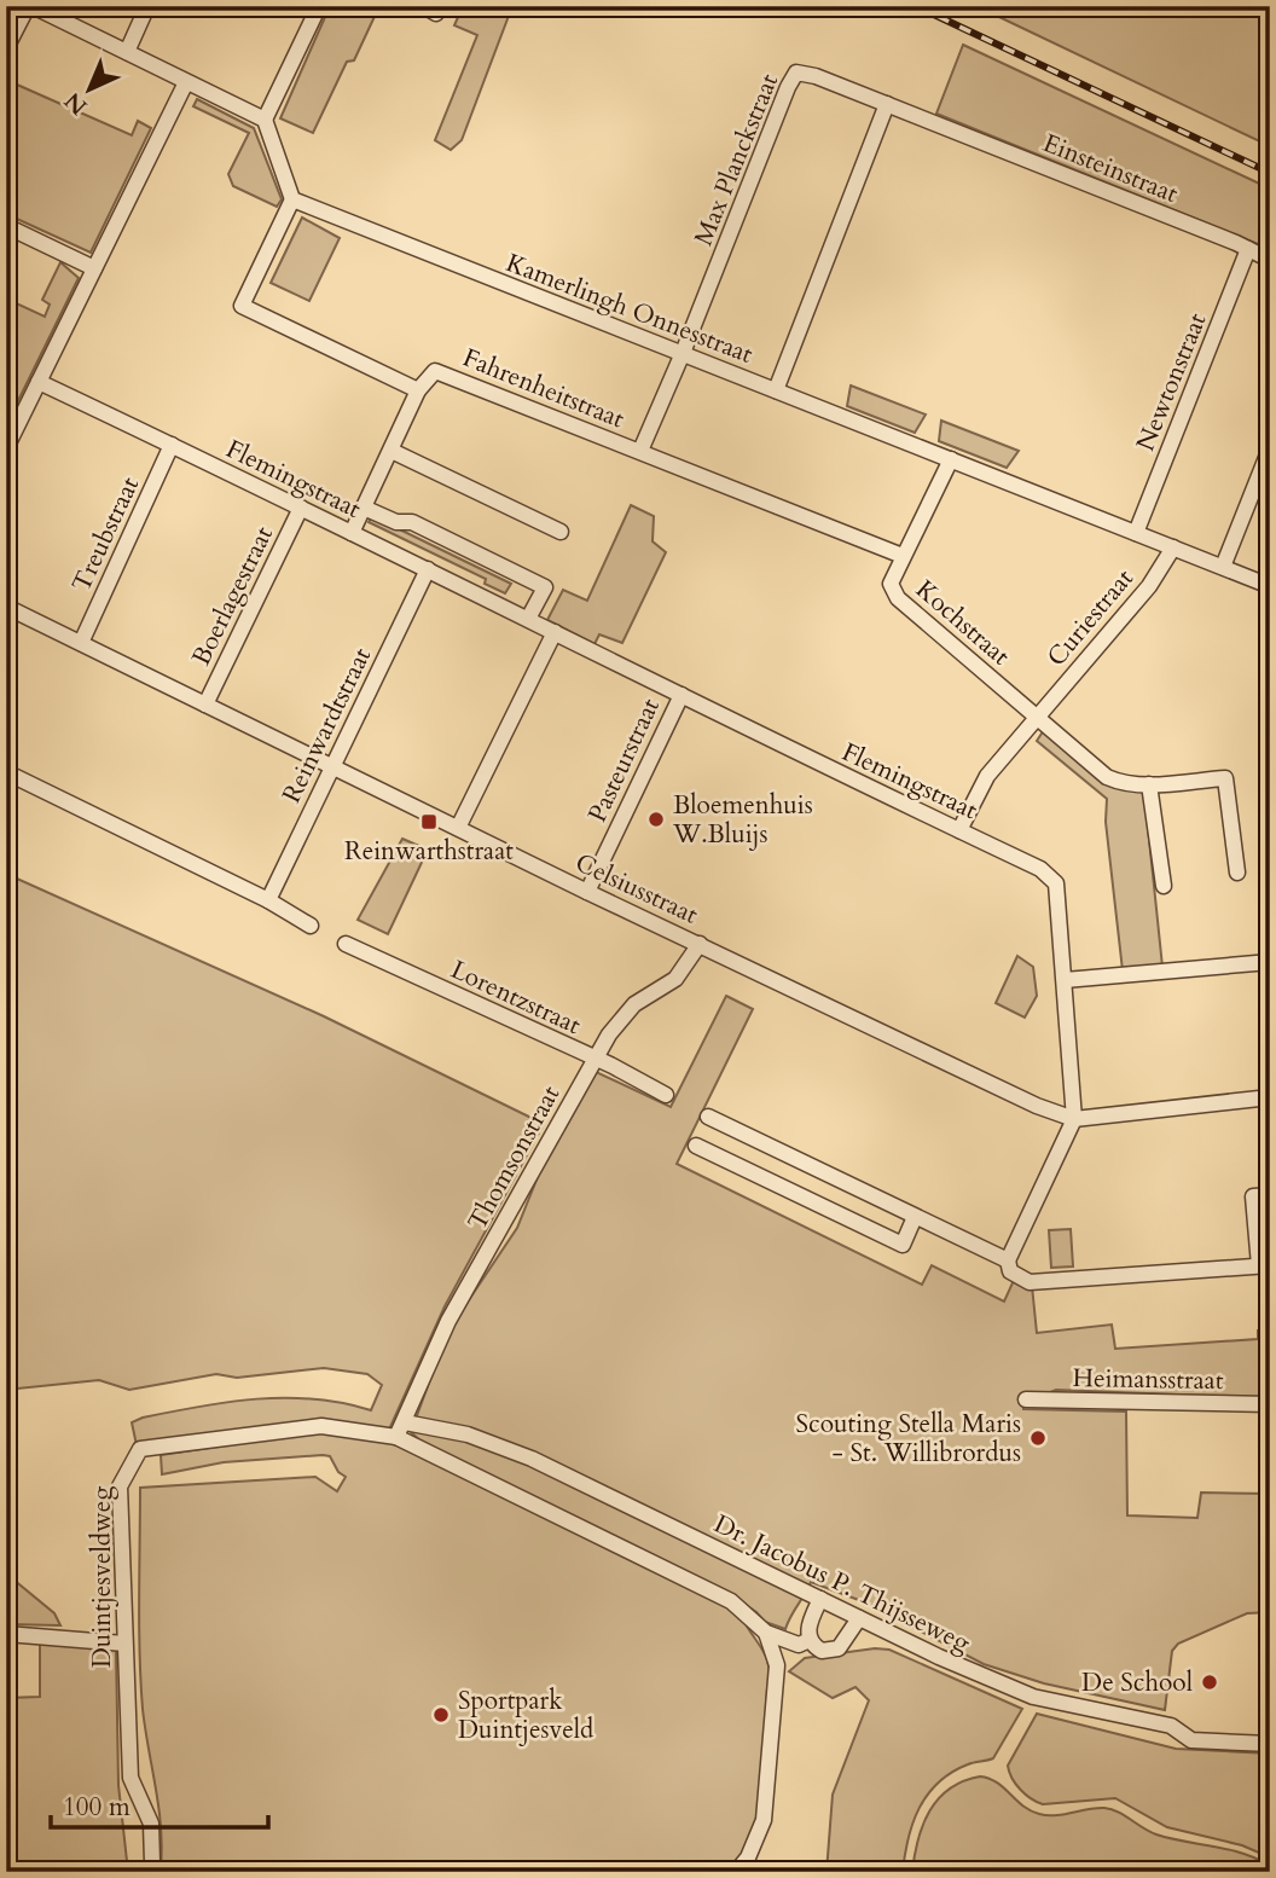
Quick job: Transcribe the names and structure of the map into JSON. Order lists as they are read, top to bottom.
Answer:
{
  "streets": {
    "street": [
      "Max Planckstraat",
      "Einsteinstraat",
      "Kamerlingh Onnesstraat",
      "Newtonstraat",
      "Fahrenheitstraat",
      "Flemingstraat",
      "Treubstraat",
      "Boerlagestraat",
      "Curiestraat",
      "Kochstraat",
      "Reinwardtstraat",
      "Pasteurstraat",
      "Celsiusstraat",
      "Lorentzstraat",
      "Thomsonstraat",
      "Heimansstraat",
      "Duintjesveldweg",
      "Dr. Jacobus P. Thijsseweg"
    ]
  },
  "crossings": [
    ["Max Planckstraat", "Einsteinstraat"],
    ["Max Planckstraat", "Kamerlingh Onnesstraat"],
    ["Einsteinstraat", "Newtonstraat"],
    ["Kamerlingh Onnesstraat", "Newtonstraat"],
    ["Kamerlingh Onnesstraat", "Curiestraat"],
    ["Kamerlingh Onnesstraat", "Kochstraat"],
    ["Fahrenheitstraat", "Kochstraat"],
    ["Flemingstraat", "Treubstraat"],
    ["Flemingstraat", "Boerlagestraat"],
    ["Flemingstraat", "Curiestraat"],
    ["Flemingstraat", "Reinwardtstraat"],
    ["Flemingstraat", "Pasteurstraat"],
    ["Flemingstraat", "Celsiusstraat"],
    ["Treubstraat", "Celsiusstraat"],
    ["Boerlagestraat", "Celsiusstraat"],
    ["Curiestraat", "Kochstraat"],
    ["Reinwardtstraat", "Celsiusstraat"],
    ["Pasteurstraat", "Celsiusstraat"],
    ["Celsiusstraat", "Thomsonstraat"],
    ["Lorentzstraat", "Thomsonstraat"],
    ["Thomsonstraat", "Duintjesveldweg"],
    ["Thomsonstraat", "Dr. Jacobus P. Thijsseweg"],
    ["Duintjesveldweg", "Dr. Jacobus P. Thijsseweg"]
  ],
  "places": {
    "other": [
      "Bloemenhuis W.Bluijs",
      "Scouting Stella Maris - St. Willibrordus",
      "De School",
      "Sportpark Duintjesveld"
    ],
    "transit": ["Reinwarthstraat"]
  },
  "scale_bar": "100 m",
  "north": "bottom left"
}
